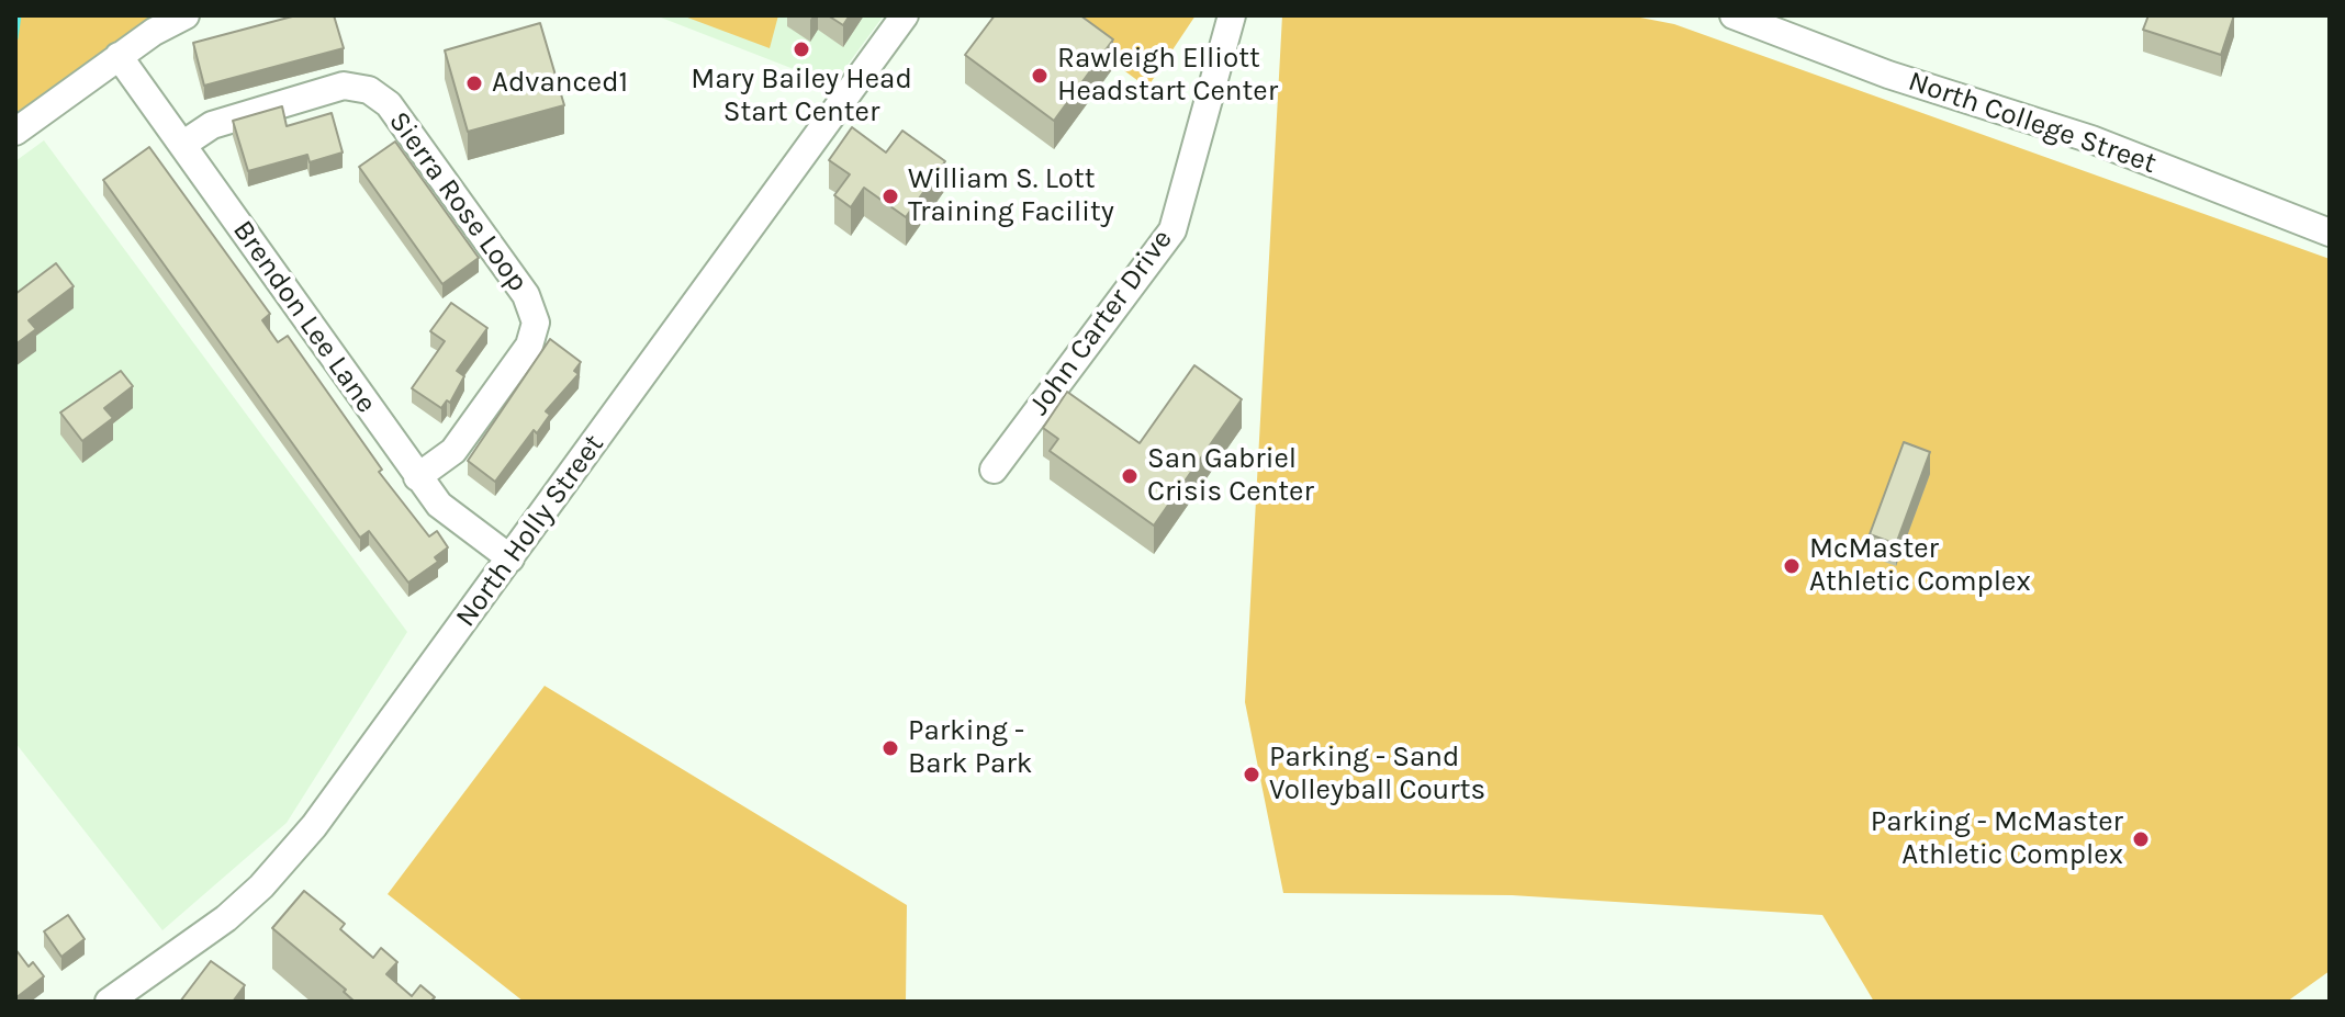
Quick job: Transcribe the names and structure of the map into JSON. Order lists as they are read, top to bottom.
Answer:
{
  "streets": {
    "street": [
      "North College Street",
      "Sierra Rose Loop",
      "Brendon Lee Lane",
      "John Carter Drive",
      "North Holly Street"
    ]
  },
  "crossings": [
    ["Sierra Rose Loop", "Brendon Lee Lane"],
    ["Brendon Lee Lane", "North Holly Street"]
  ],
  "places": [
    "Mary Bailey Head Start Center",
    "Rawleigh Elliott Headstart Center",
    "Advanced1",
    "William S. Lott Training Facility",
    "San Gabriel Crisis Center",
    "McMaster Athletic Complex",
    "Parking - Bark Park",
    "Parking - Sand Volleyball Courts",
    "Parking - McMaster Athletic Complex"
  ]
}
